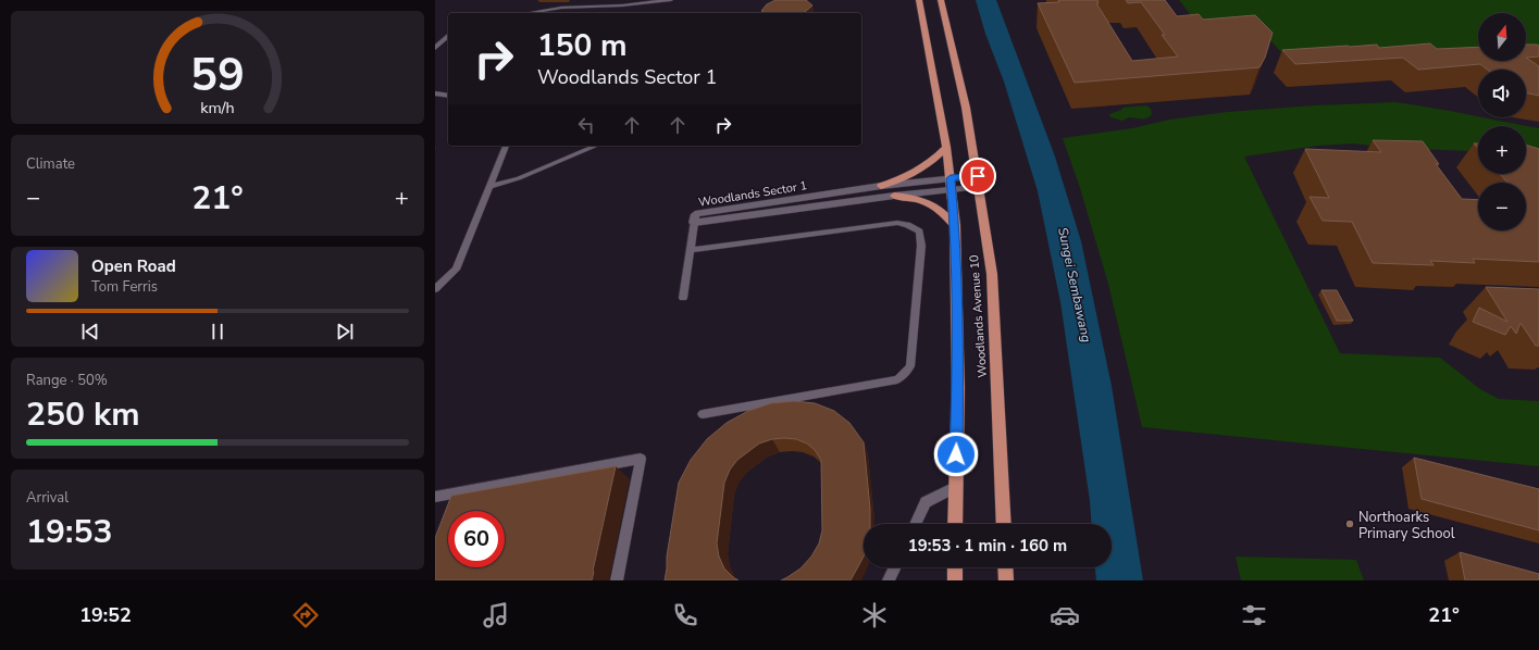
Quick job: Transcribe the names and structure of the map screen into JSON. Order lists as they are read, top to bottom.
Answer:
{
  "streets": {
    "main road": ["Woodlands Avenue 10"],
    "street": ["Woodlands Sector 1"]
  },
  "crossings": [
    ["Woodlands Sector 1", "Woodlands Avenue 10"]
  ],
  "water": ["Sungei Sembawang"],
  "places": ["Northoarks Primary School"],
  "north": "top",
  "page": {
    "map_buttons": ["+", "−"],
    "turn": ["150 m", "Woodlands Sector 1"],
    "tile": [
      "Climate",
      ["Range · 50%", "250 km"],
      ["Arrival", "19:53"]
    ],
    "heat": ["−", "21°", "+"],
    "song": ["Open Road", "Tom Ferris"],
    "limit": "60",
    "trip": "19:53 · 1 min · 160 m",
    "tabs": ["19:52", "21°"],
    "gauge": ["59", "km/h"]
  }
}
